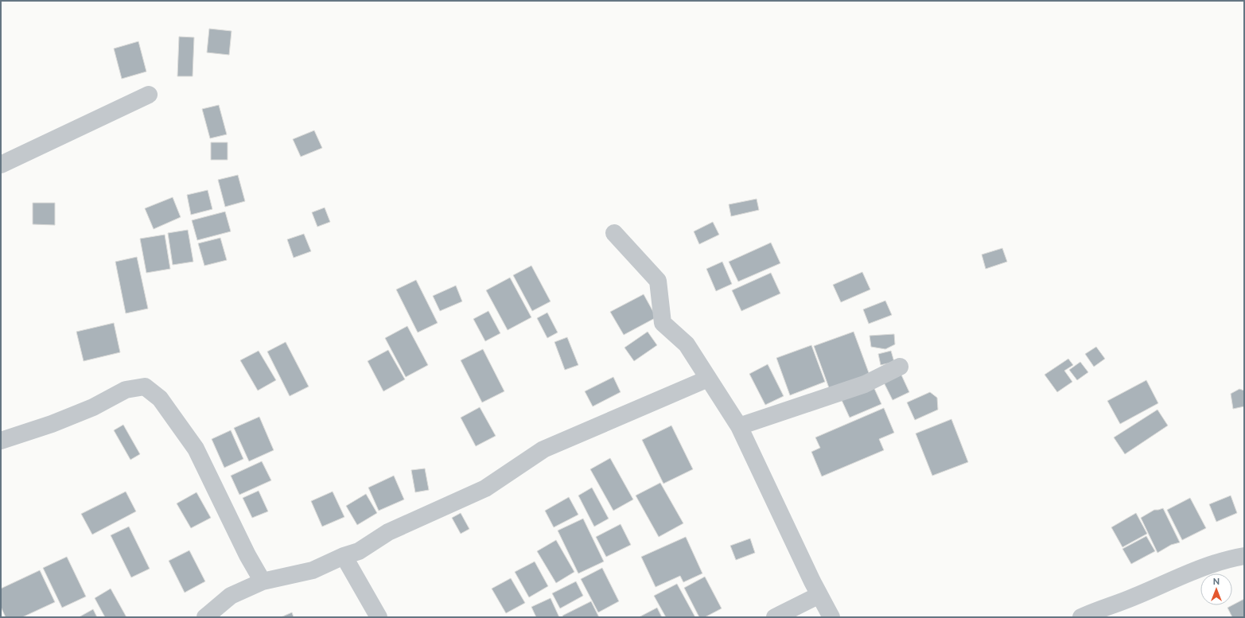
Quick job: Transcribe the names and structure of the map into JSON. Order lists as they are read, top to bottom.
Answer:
{
  "north": "top"
}
